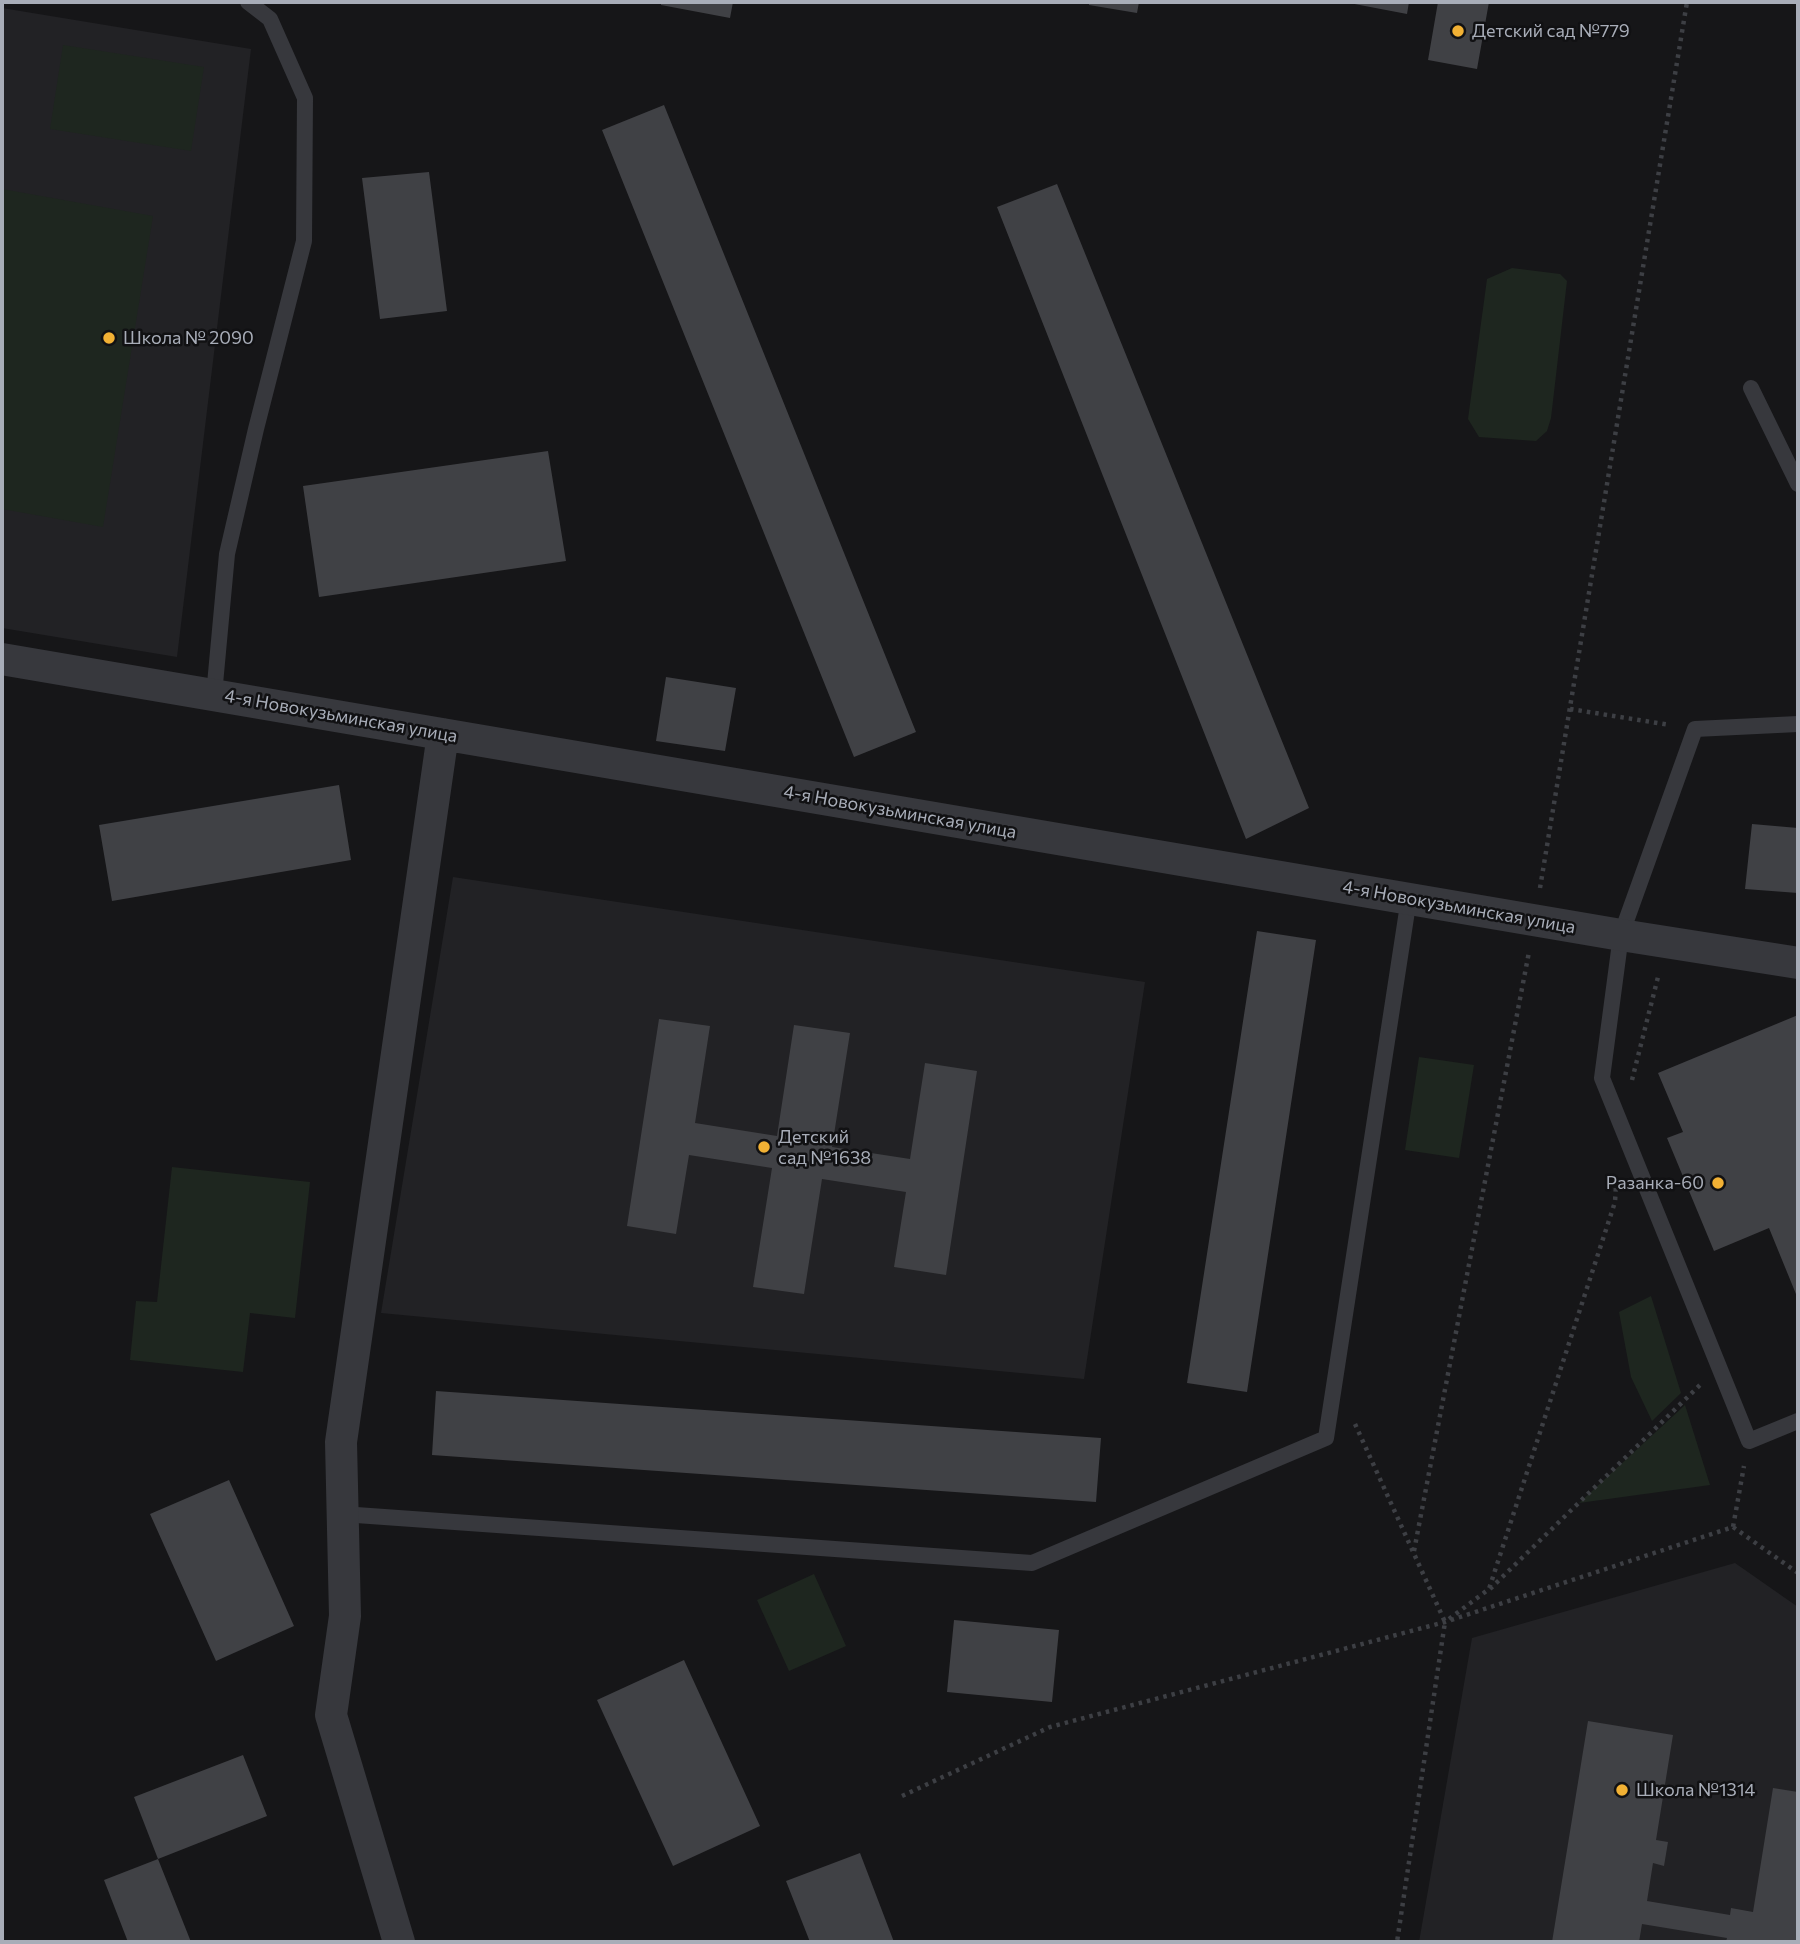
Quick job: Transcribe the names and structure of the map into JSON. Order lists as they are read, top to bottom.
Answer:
{
  "streets": {
    "street": ["4-я Новокузьминская улица"]
  },
  "places": [
    "Детский сад №779",
    "Школа № 2090",
    "Детский сад №1638",
    "Разанка-60",
    "Школа №1314"
  ]
}
